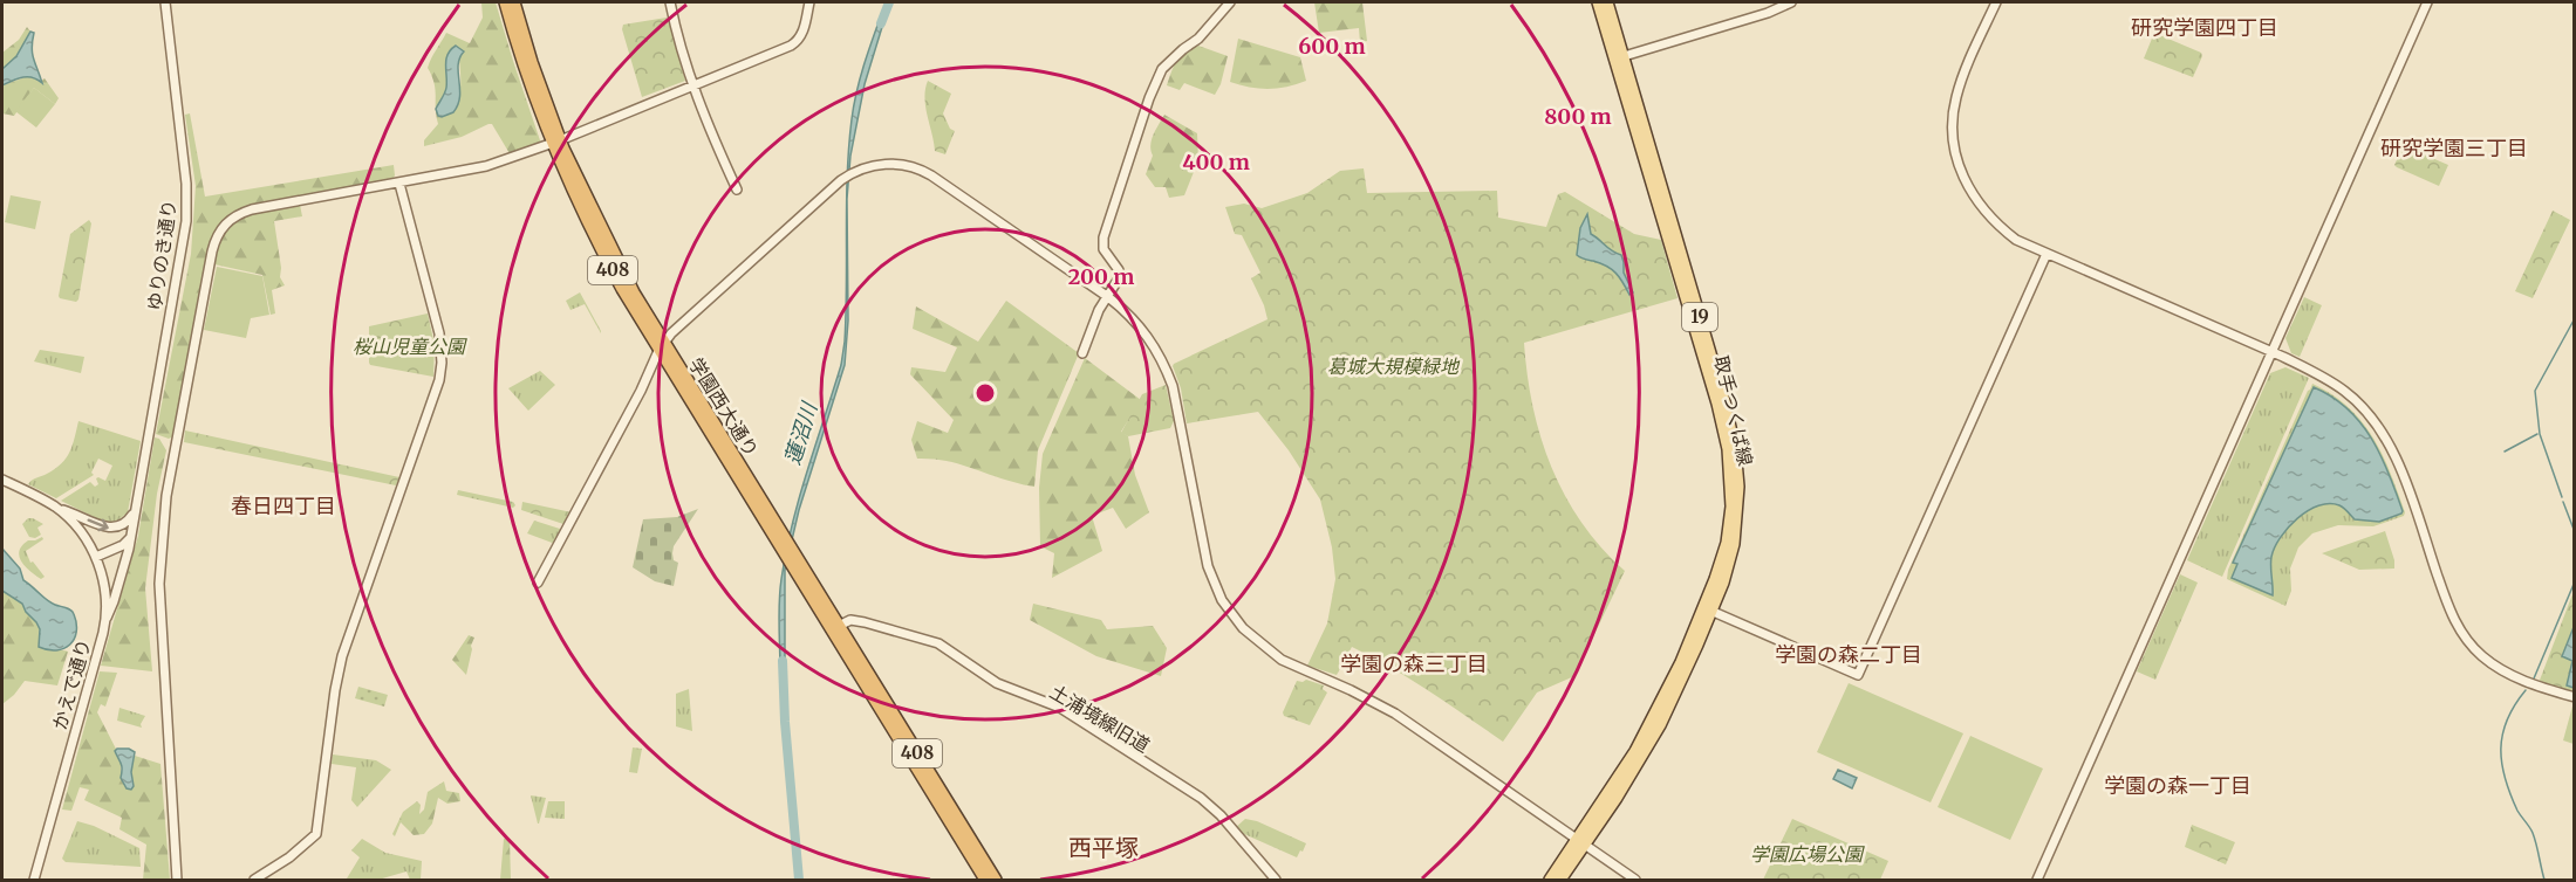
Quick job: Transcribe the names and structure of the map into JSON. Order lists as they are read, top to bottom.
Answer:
{
  "streets": {
    "highway": ["408", "学園西大通り"],
    "main road": ["19", "取手つくば線"],
    "street": ["ゆりのき通り", "かえで通り", "土浦境線旧道"]
  },
  "crossings": [
    ["学園西大通り", "土浦境線旧道"]
  ],
  "districts": [
    "研究学園四丁目",
    "研究学園三丁目",
    "春日四丁目",
    "学園の森二丁目",
    "学園の森三丁目",
    "学園の森一丁目",
    "西平塚"
  ],
  "water": ["蓮沼川"],
  "parks": ["桜山児童公園", "葛城大規模緑地", "学園広場公園"],
  "rings": [
    "600 m",
    "800 m",
    "400 m",
    "200 m"
  ]
}
